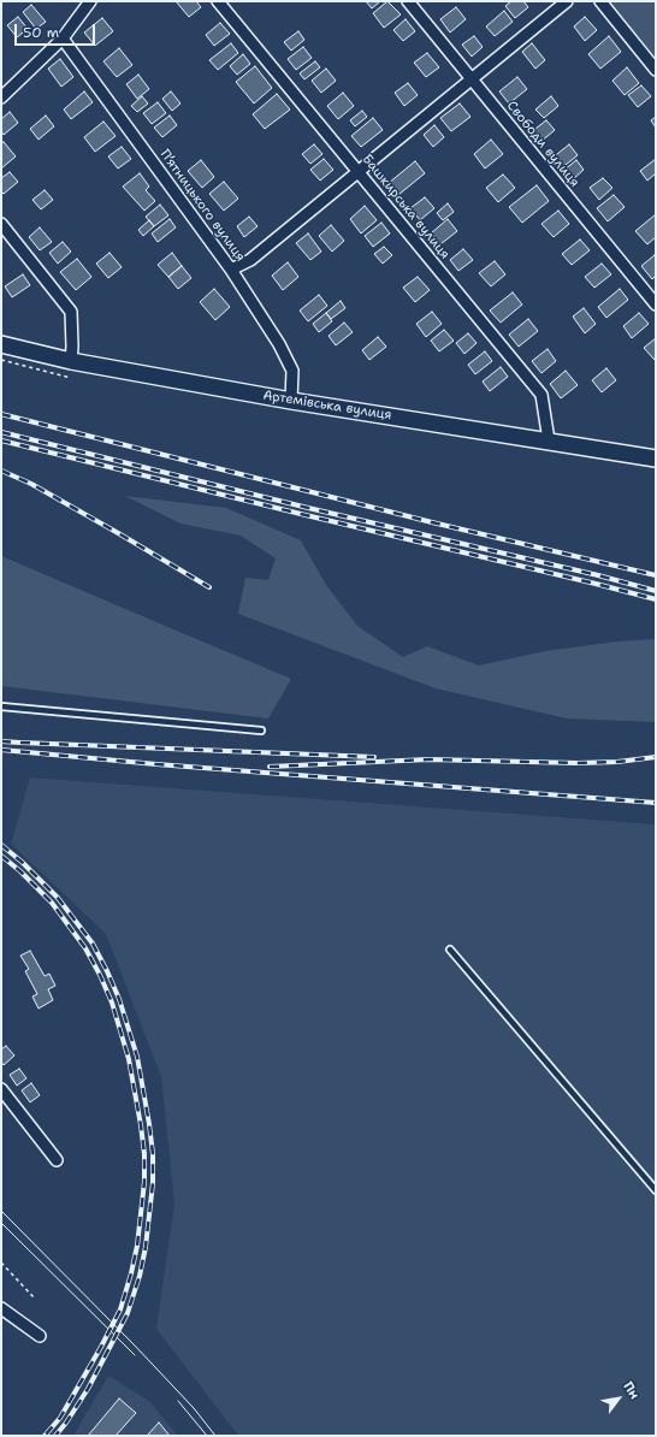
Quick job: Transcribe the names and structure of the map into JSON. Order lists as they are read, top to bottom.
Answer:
{
  "streets": {
    "main road": ["Артемівська вулиця"],
    "street": ["Свободи вулиця", "П’ятницького вулиця", "Башкирська вулиця"]
  },
  "crossings": [
    ["П’ятницького вулиця", "Артемівська вулиця"],
    ["Башкирська вулиця", "Артемівська вулиця"]
  ],
  "scale_bar": "50 m",
  "north": "top right"
}
